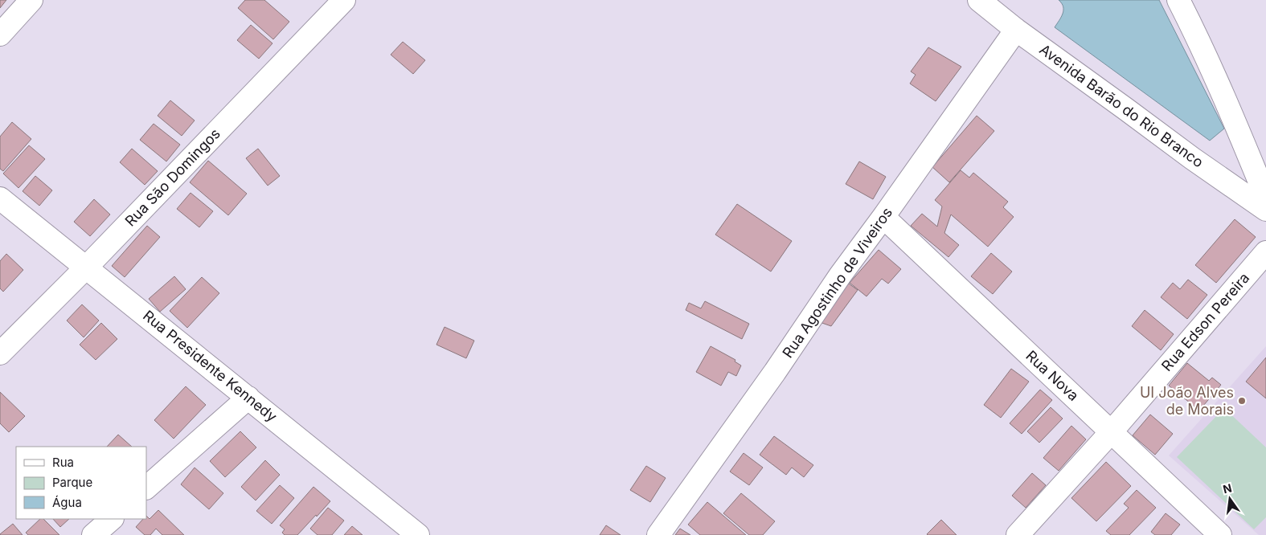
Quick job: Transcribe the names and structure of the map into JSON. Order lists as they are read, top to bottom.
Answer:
{
  "streets": {
    "street": [
      "Avenida Barão do Rio Branco",
      "Rua São Domingos",
      "Rua Agostinho de Viveiros",
      "Rua Edson Pereira",
      "Rua Presidente Kennedy",
      "Rua Nova"
    ]
  },
  "crossings": [
    ["Avenida Barão do Rio Branco", "Rua Agostinho de Viveiros"],
    ["Rua São Domingos", "Rua Presidente Kennedy"],
    ["Rua Agostinho de Viveiros", "Rua Nova"],
    ["Rua Edson Pereira", "Rua Nova"]
  ],
  "places": ["UI João Alves de Morais"],
  "legend": ["Rua", "Parque", "Água"],
  "north": "top"
}
